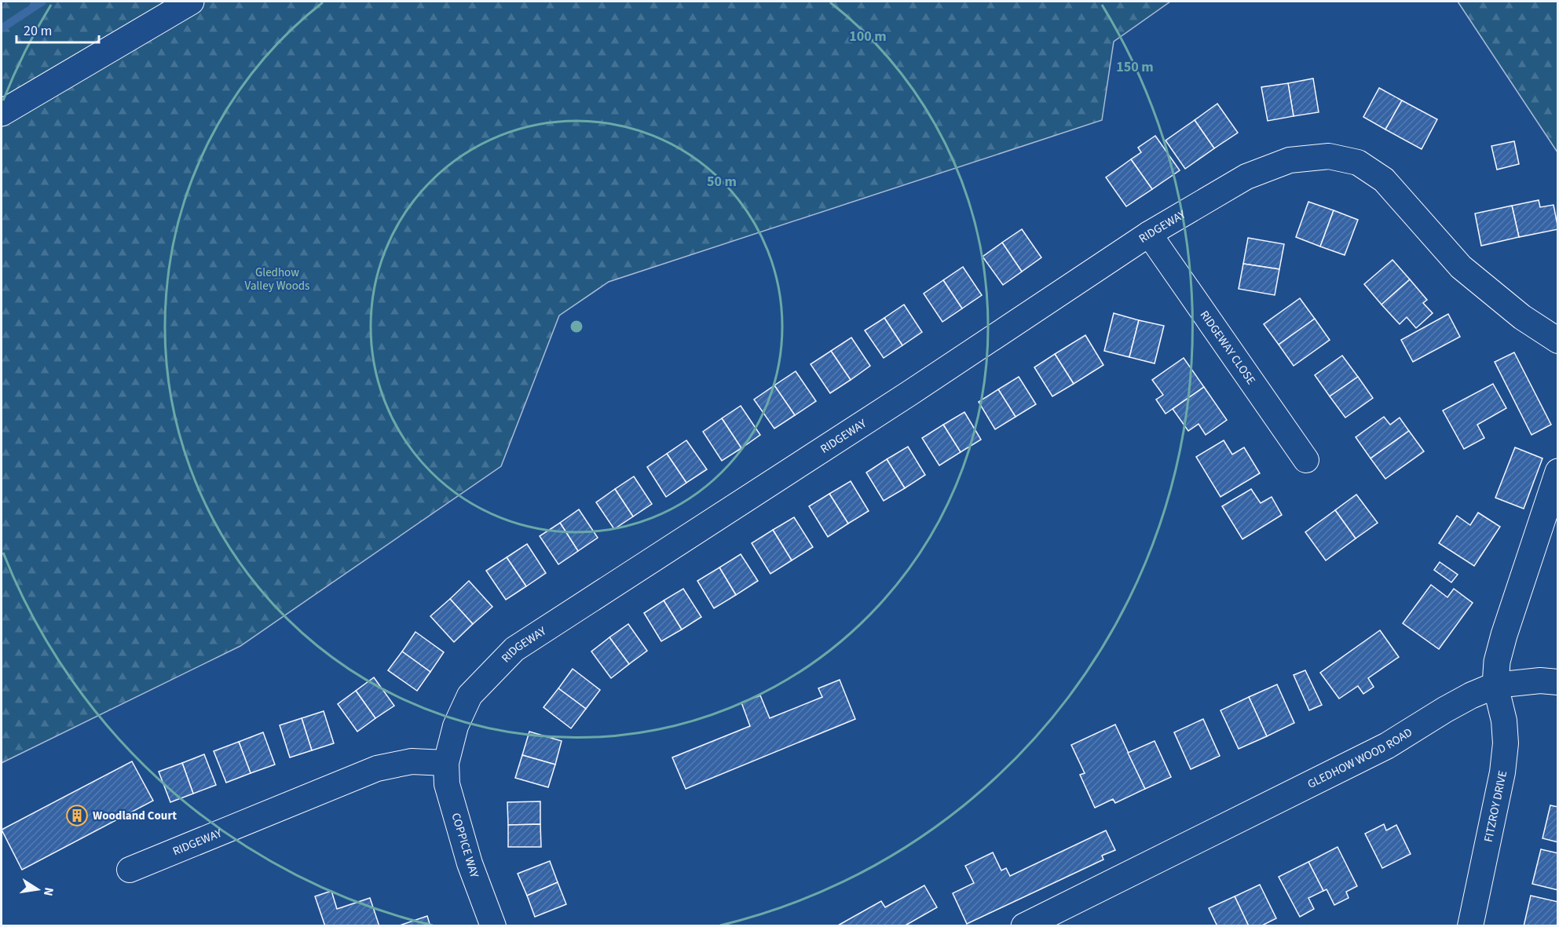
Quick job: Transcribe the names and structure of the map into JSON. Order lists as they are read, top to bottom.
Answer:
{
  "streets": {
    "street": [
      "RIDGEWAY",
      "RIDGEWAY CLOSE",
      "GLEDHOW WOOD ROAD",
      "FITZROY DRIVE",
      "COPPICE WAY"
    ]
  },
  "crossings": [
    ["RIDGEWAY", "RIDGEWAY CLOSE"],
    ["RIDGEWAY", "COPPICE WAY"],
    ["GLEDHOW WOOD ROAD", "FITZROY DRIVE"]
  ],
  "parks": ["Gledhow Valley Woods"],
  "places": {
    "building": ["Woodland Court"]
  },
  "scale_bar": "20 m",
  "north": "right",
  "rings": ["100 m", "150 m", "50 m"]
}
